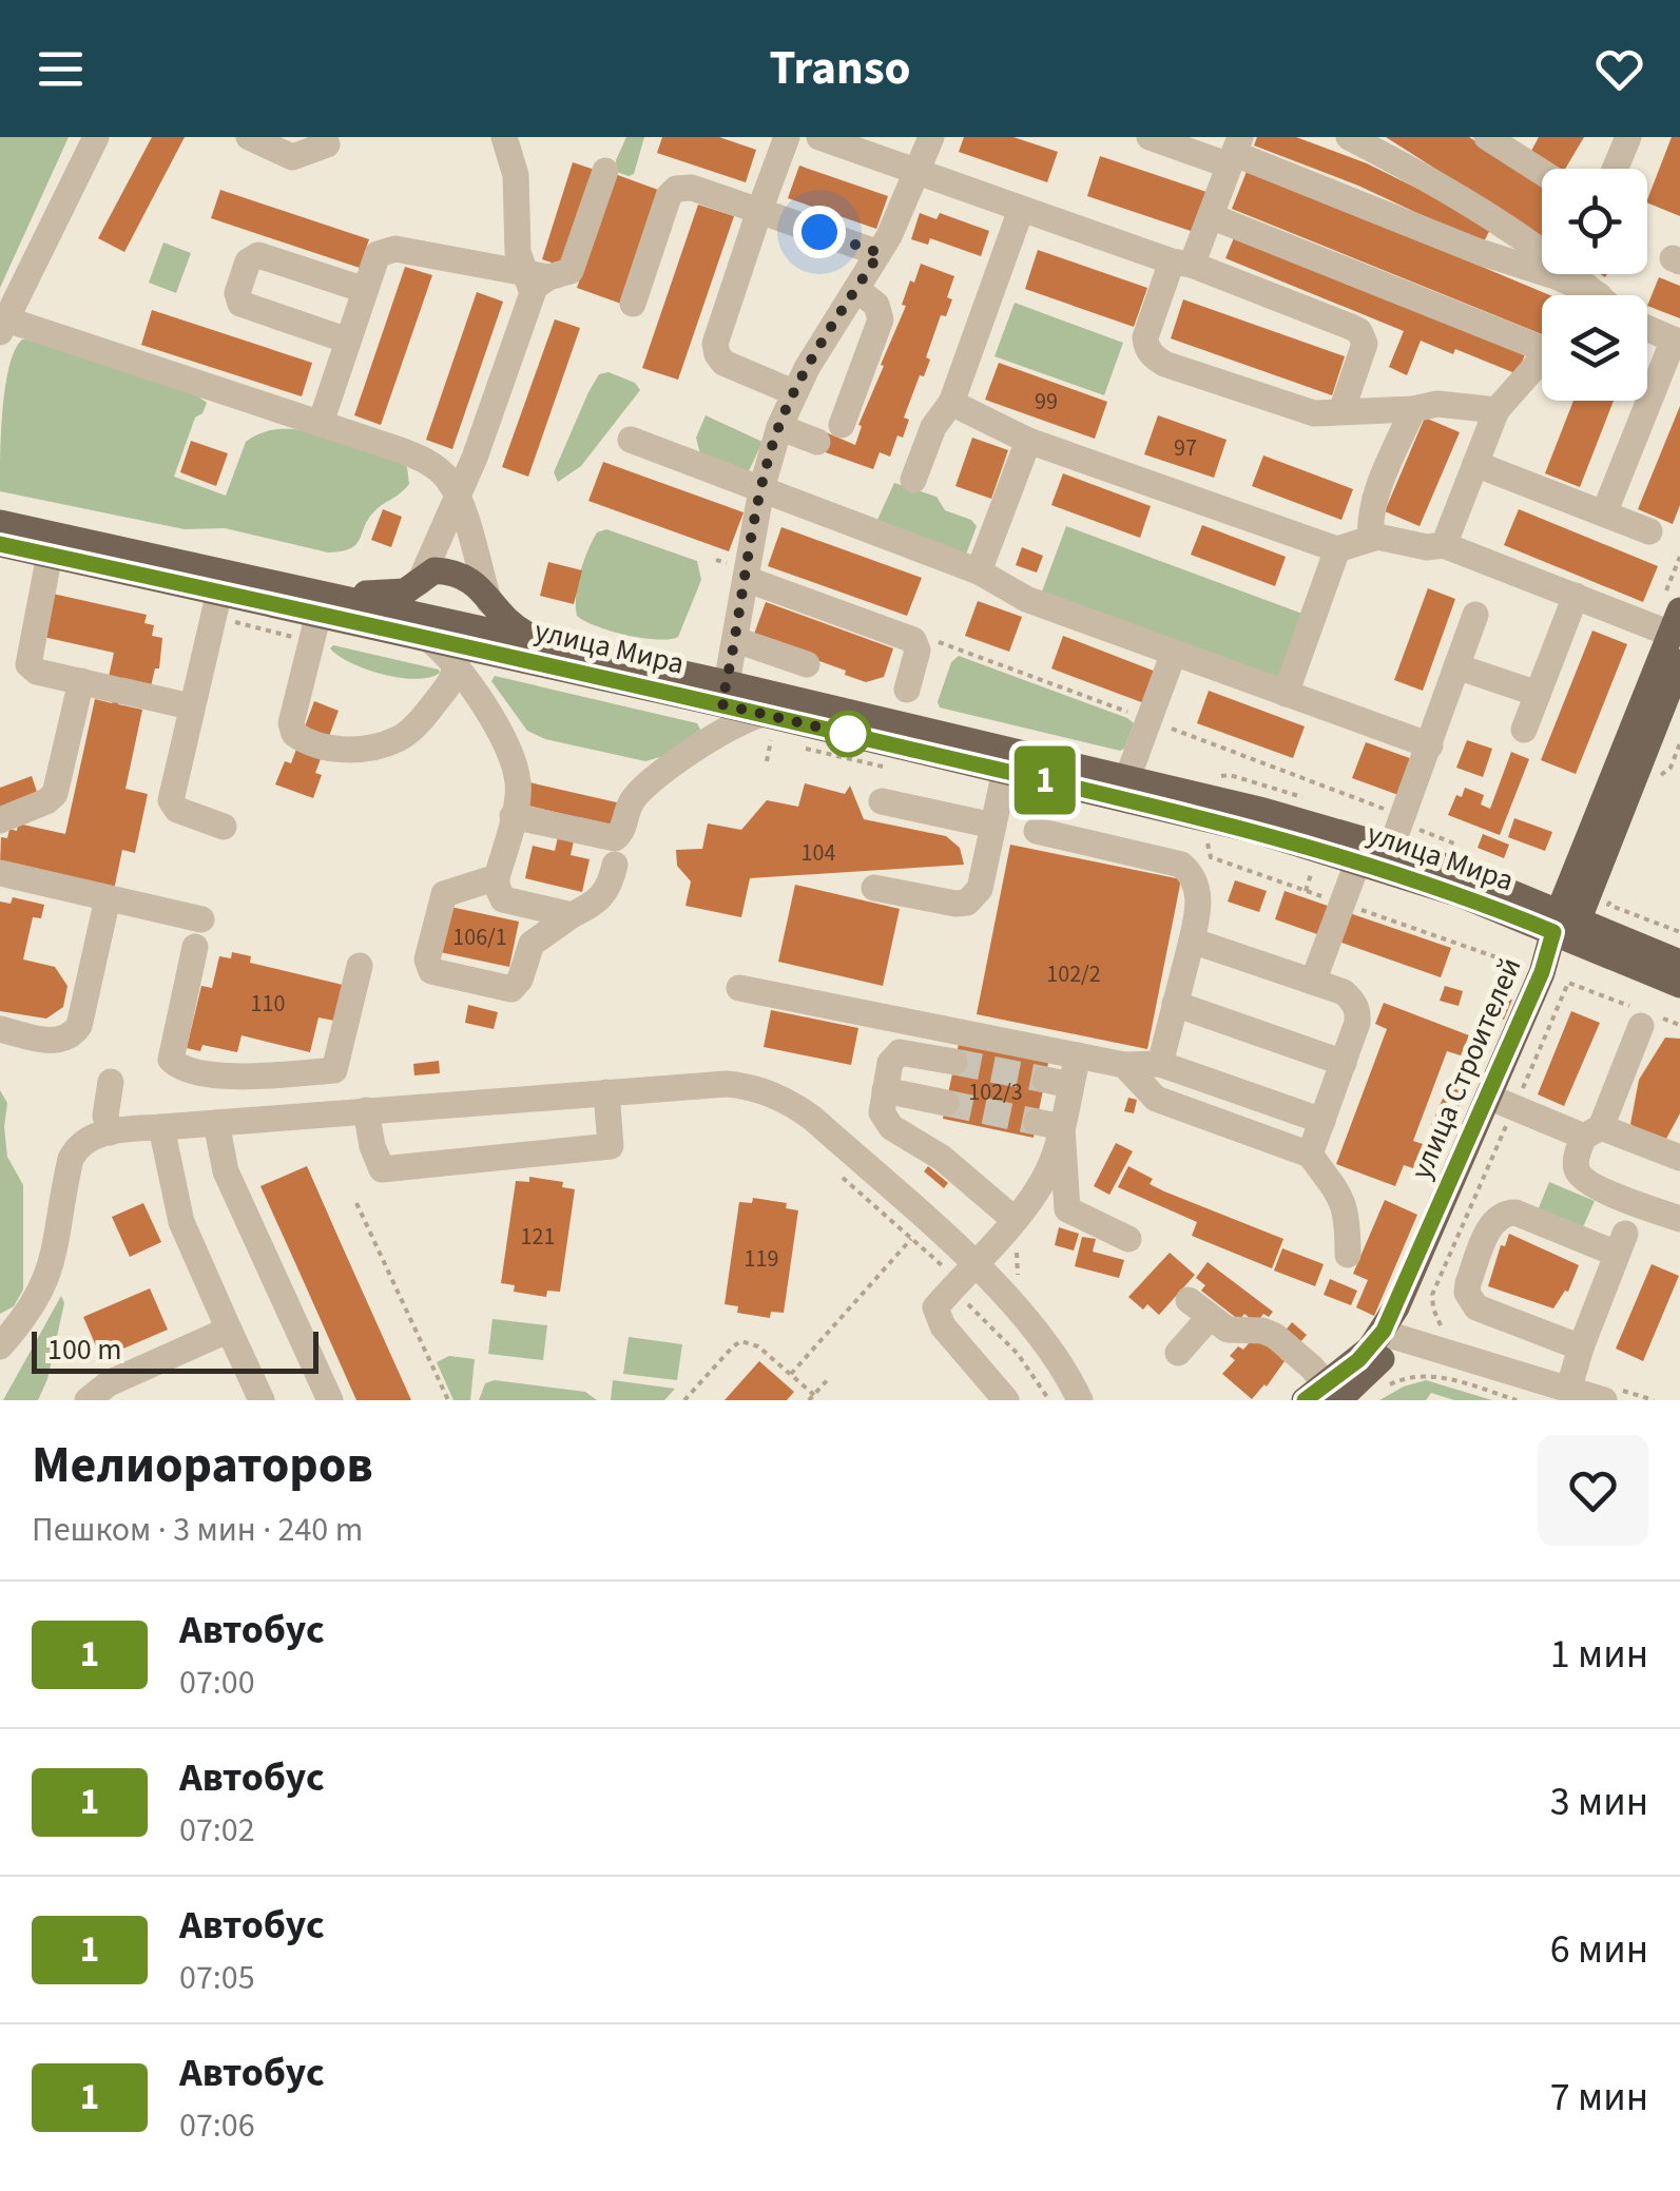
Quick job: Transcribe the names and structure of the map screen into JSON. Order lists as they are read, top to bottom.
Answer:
{
  "streets": {
    "main road": ["улица Мира", "улица Строителей"]
  },
  "crossings": [
    ["улица Мира", "улица Строителей"]
  ],
  "lines": ["bus line 1"],
  "house_numbers": [
    "99",
    "97",
    "104",
    "106/1",
    "102/2",
    "110",
    "102/3",
    "121",
    "119"
  ],
  "scale_bar": "100 m",
  "page": {
    "header": "Transo",
    "on_map": "1",
    "scale": "100 m",
    "heading": ["Мелиораторов", "Пешком · 3 мин · 240 m"],
    "list": [
      {
        "mark": "1",
        "name": "Автобус",
        "note": "07:00",
        "value": "1 мин"
      },
      {
        "mark": "1",
        "name": "Автобус",
        "note": "07:02",
        "value": "3 мин"
      },
      {
        "mark": "1",
        "name": "Автобус",
        "note": "07:05",
        "value": "6 мин"
      },
      {
        "mark": "1",
        "name": "Автобус",
        "note": "07:06",
        "value": "7 мин"
      }
    ]
  }
}
